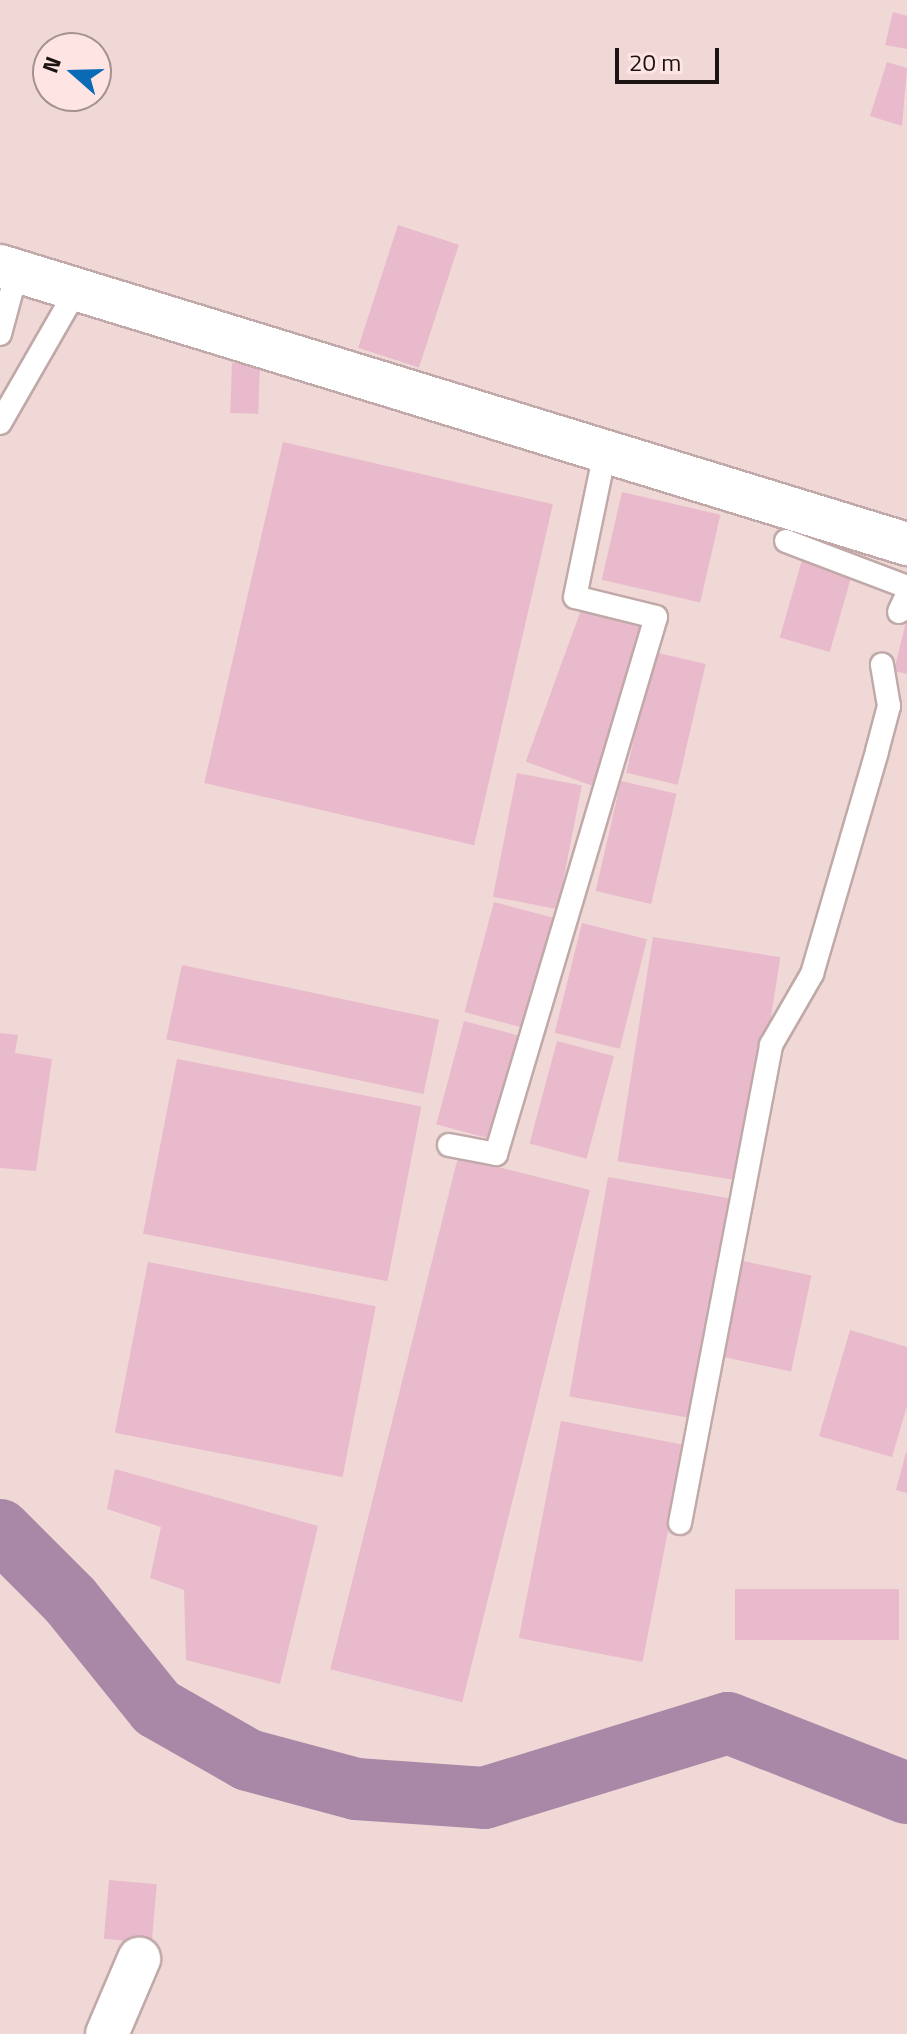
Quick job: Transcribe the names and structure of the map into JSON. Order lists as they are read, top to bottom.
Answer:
{
  "scale_bar": "20 m",
  "north": "left"
}
